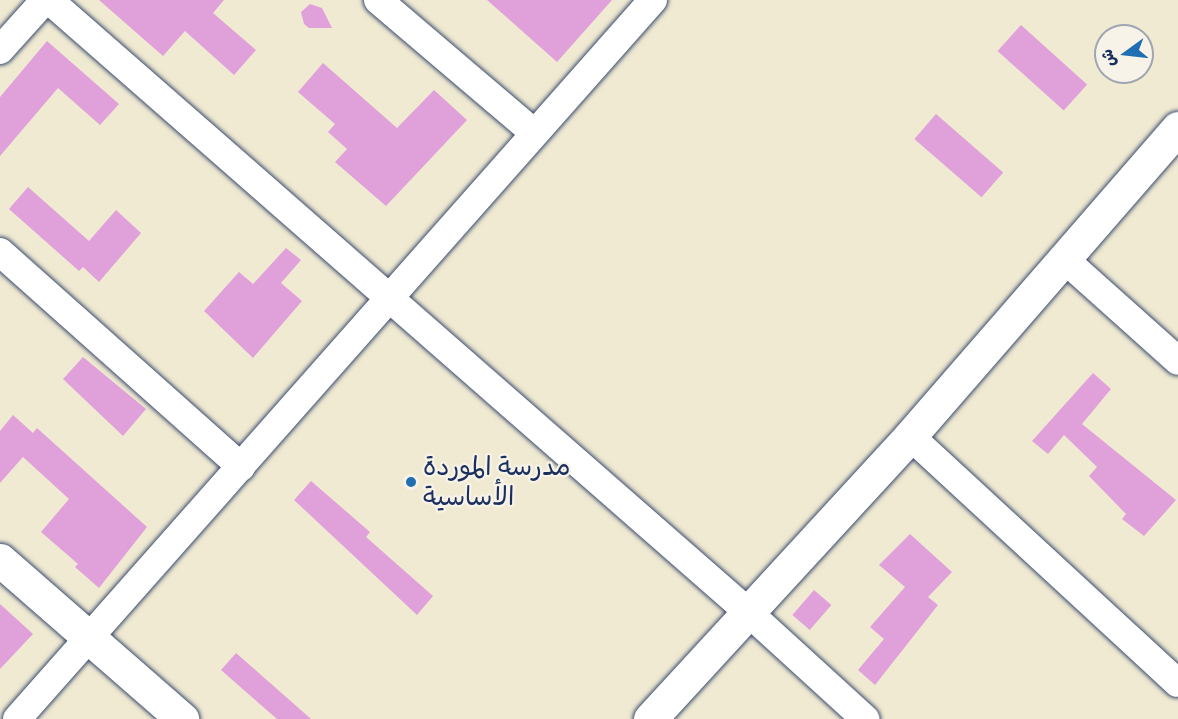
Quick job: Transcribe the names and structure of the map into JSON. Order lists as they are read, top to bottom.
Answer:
{
  "places": ["مدرسة الموردة الأساسية"],
  "north": "left"
}
